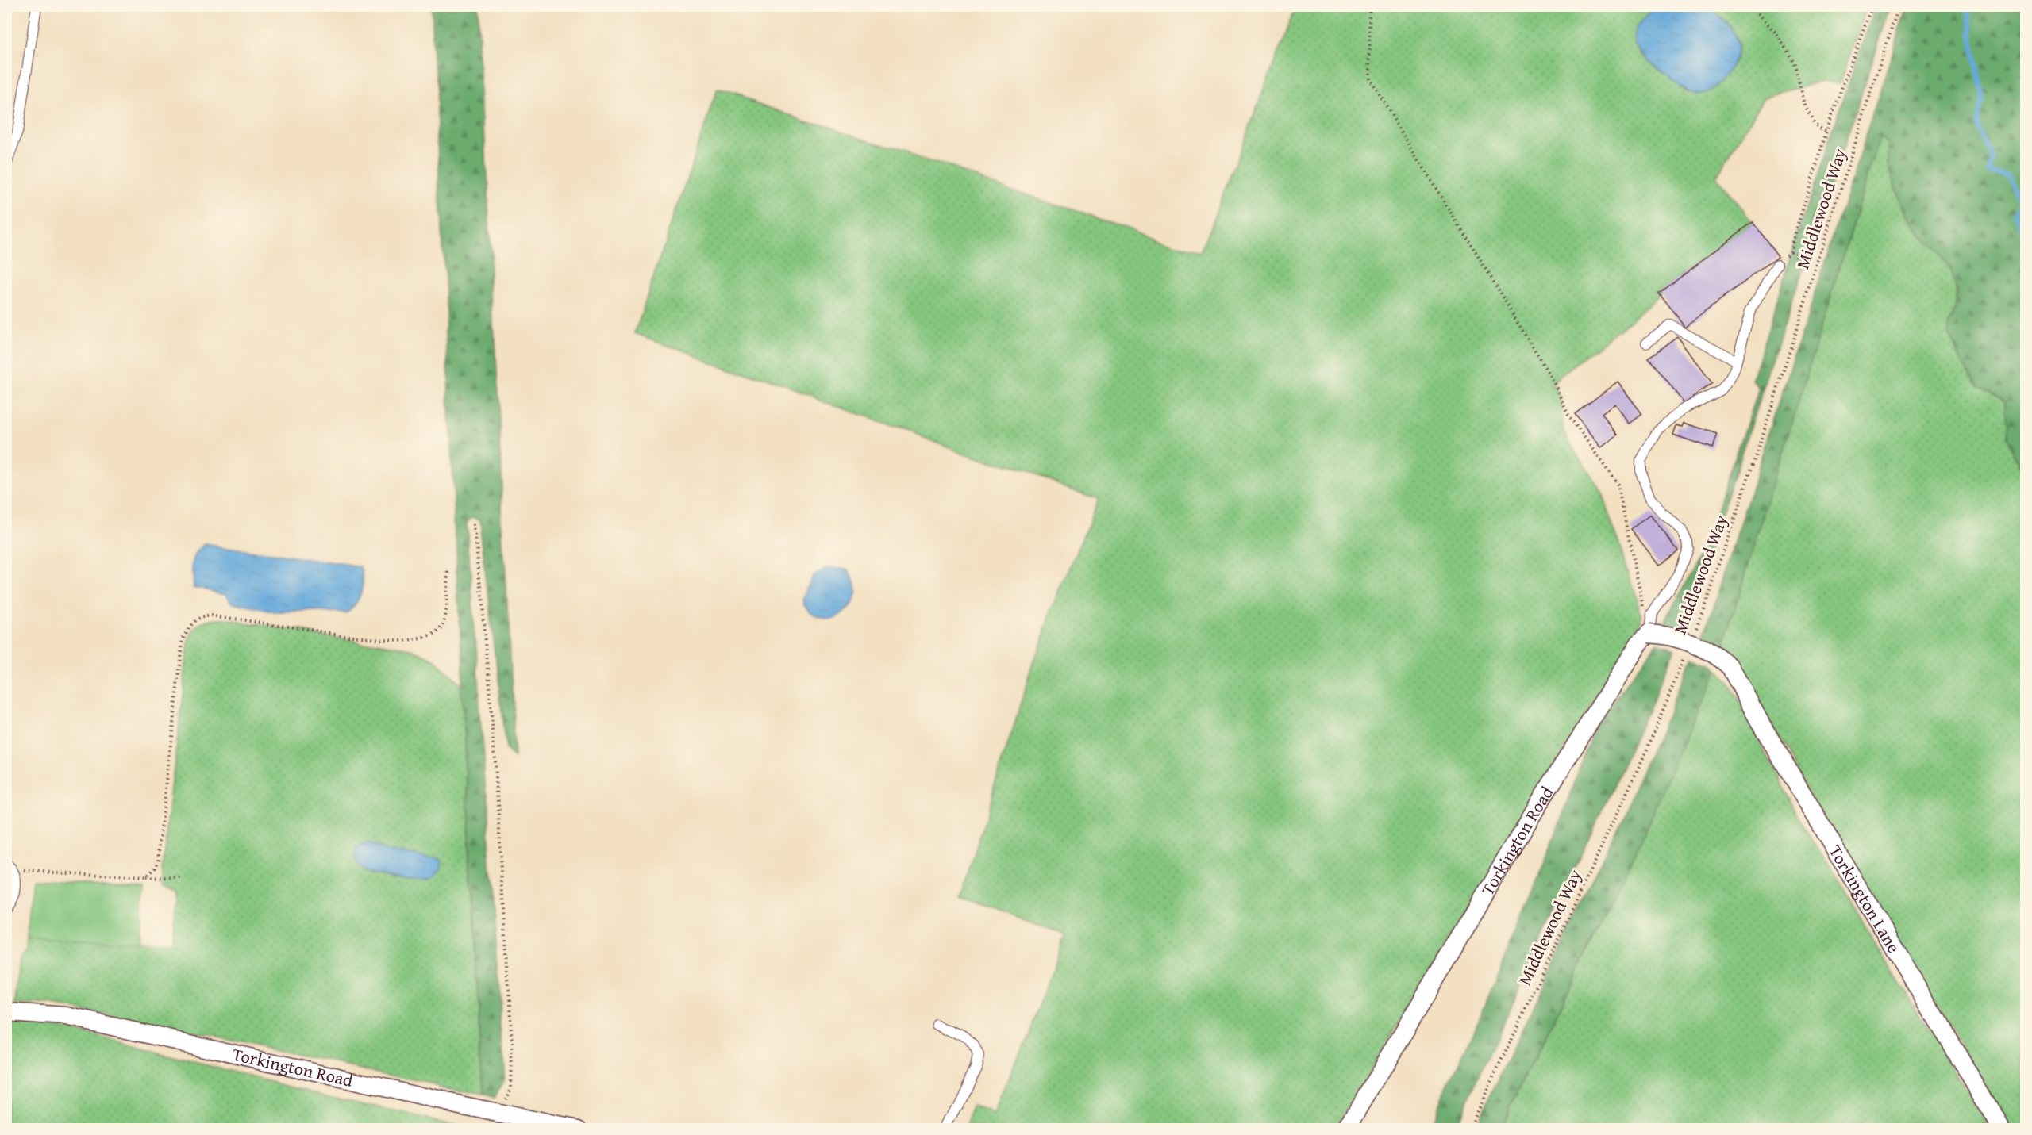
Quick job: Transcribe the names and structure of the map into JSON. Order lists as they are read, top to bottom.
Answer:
{
  "streets": {
    "street": ["Torkington Road", "Torkington Lane"],
    "path": ["Middlewood Way"]
  },
  "crossings": [
    ["Torkington Road", "Torkington Lane"]
  ]
}
